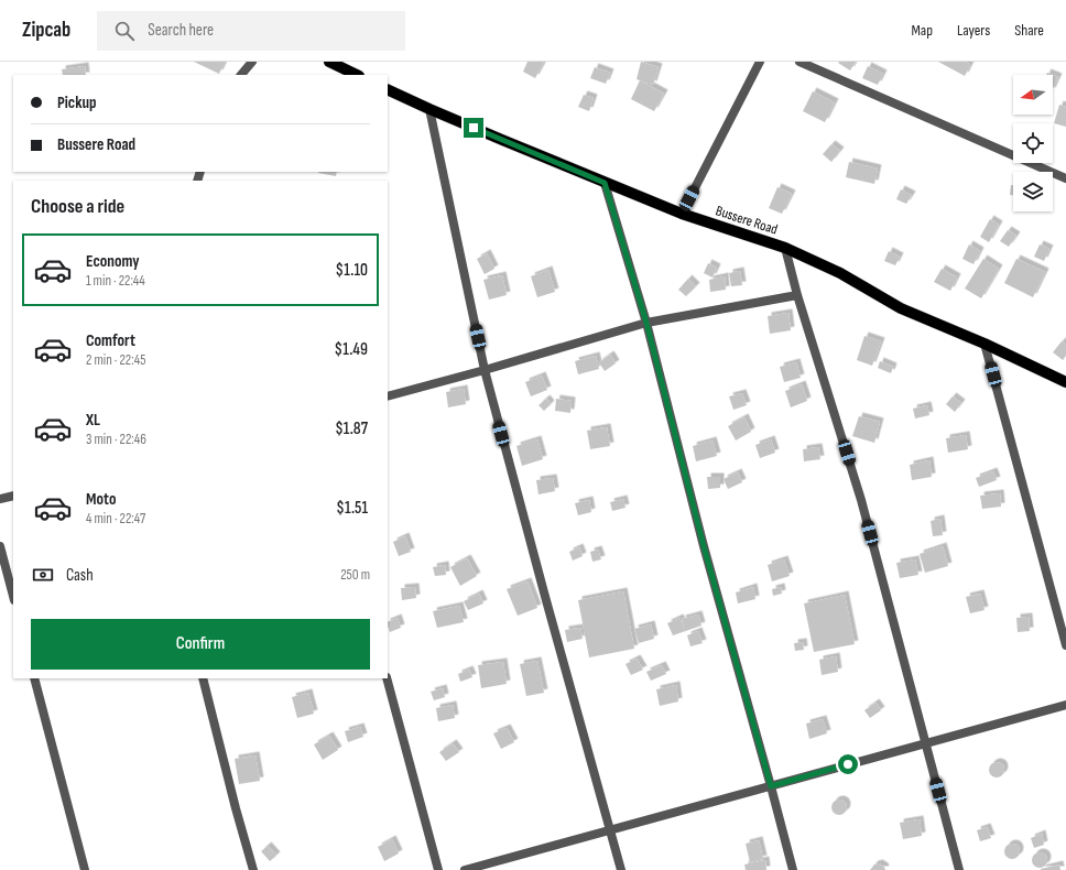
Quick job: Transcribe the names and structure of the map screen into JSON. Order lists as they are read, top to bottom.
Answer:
{
  "streets": {
    "main road": ["Bussere Road"]
  },
  "north": "left",
  "page": {
    "header": "Zipcab",
    "search": "Search here",
    "nav": ["Map", "Layers", "Share"],
    "banner": ["Pickup", "Bussere Road"],
    "heading": "Choose a ride",
    "list": [
      {
        "name": "Economy",
        "note": "1 min · 22:44",
        "value": "$1.10"
      },
      {
        "name": "Comfort",
        "note": "2 min · 22:45",
        "value": "$1.49"
      },
      {
        "name": "XL",
        "note": "3 min · 22:46",
        "value": "$1.87"
      },
      {
        "name": "Moto",
        "note": "4 min · 22:47",
        "value": "$1.51"
      }
    ],
    "pay": ["Cash", "250 m"],
    "buttons": "Confirm"
  }
}
